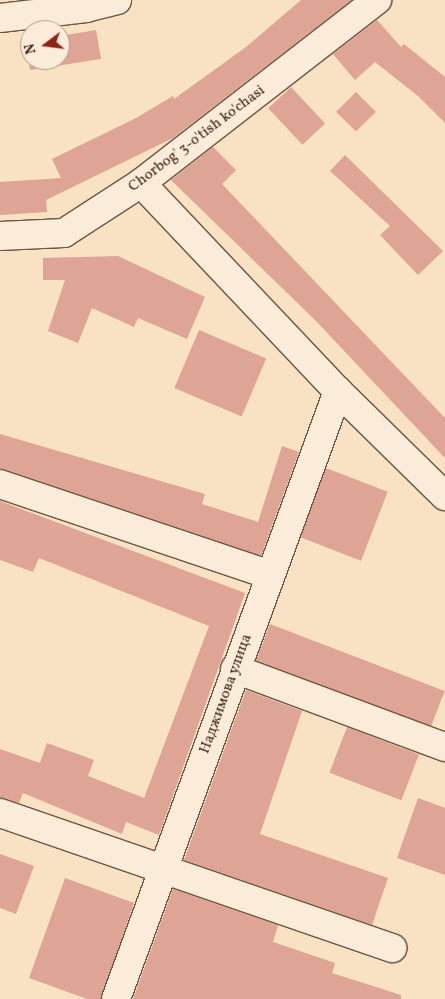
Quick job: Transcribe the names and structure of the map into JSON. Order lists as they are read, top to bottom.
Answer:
{
  "streets": {
    "street": ["Chorbog' 3-o'tish ko'chasi", "Наджимова улица"]
  },
  "north": "left"
}
